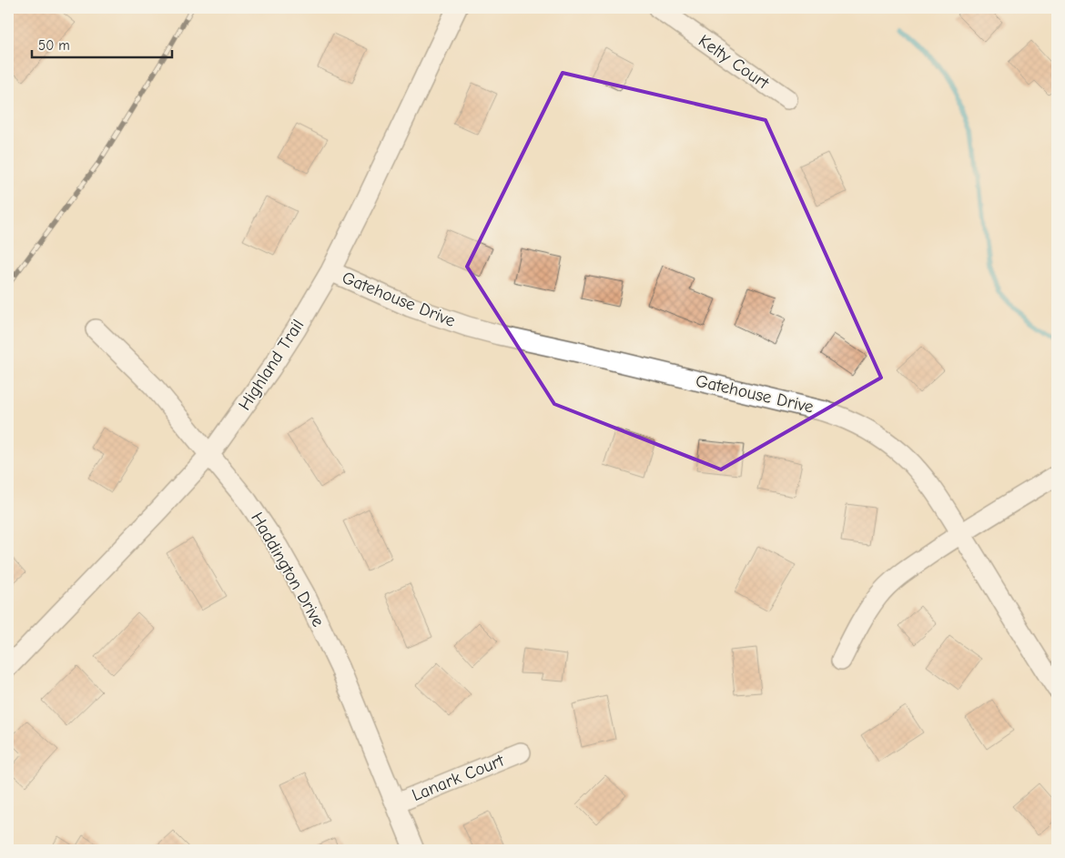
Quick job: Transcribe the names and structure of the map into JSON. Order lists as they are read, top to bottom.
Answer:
{
  "streets": {
    "street": [
      "Kelty Court",
      "Gatehouse Drive",
      "Highland Trail",
      "Haddington Drive",
      "Lanark Court"
    ]
  },
  "crossings": [
    ["Gatehouse Drive", "Highland Trail"],
    ["Highland Trail", "Haddington Drive"],
    ["Haddington Drive", "Lanark Court"]
  ],
  "scale_bar": "50 m"
}
